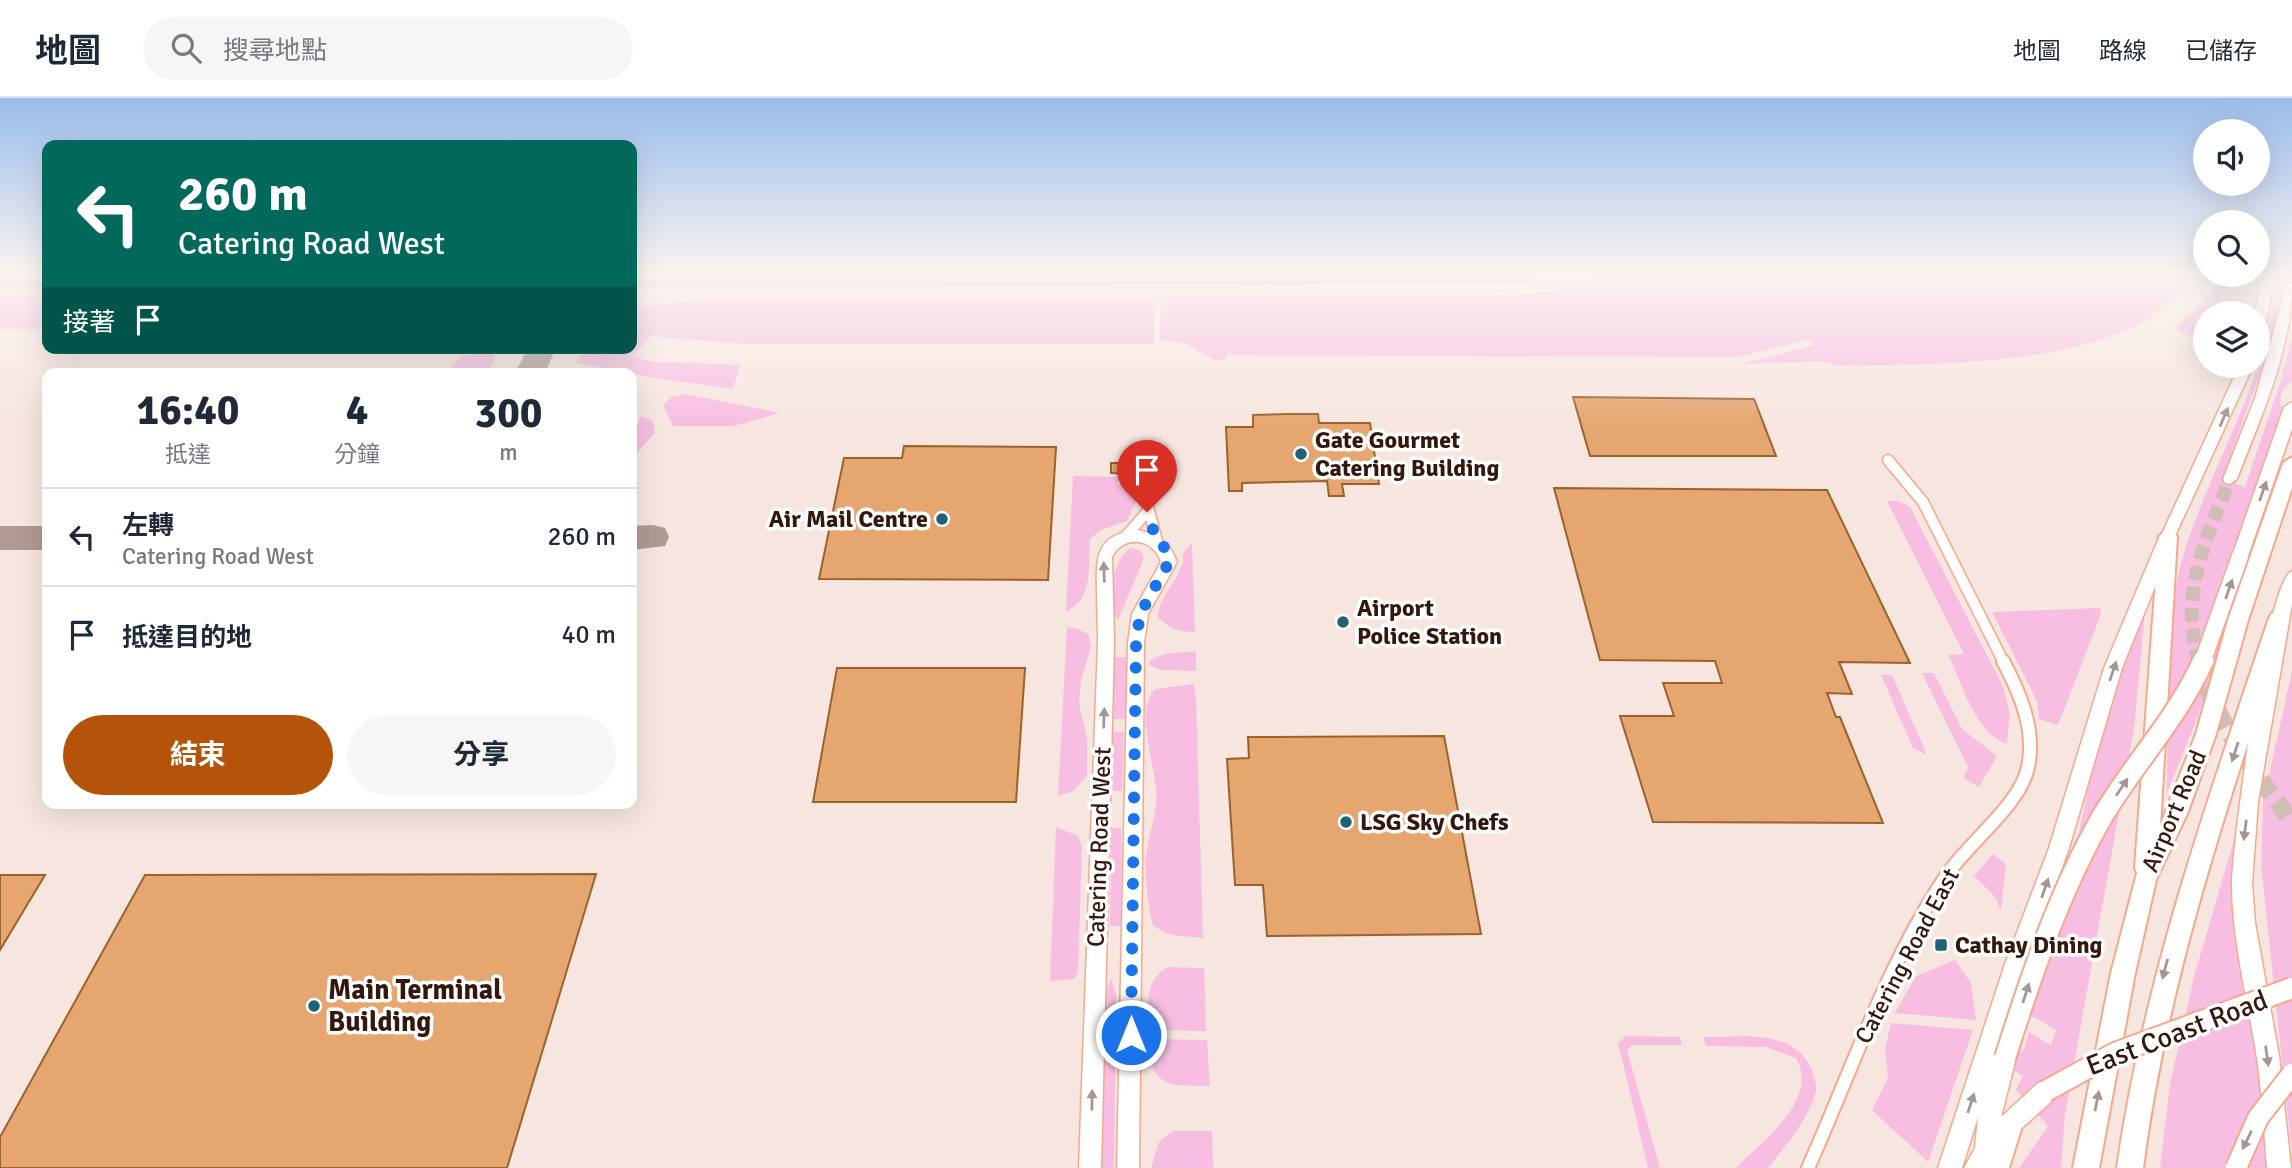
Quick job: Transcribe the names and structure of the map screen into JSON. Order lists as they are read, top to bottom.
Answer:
{
  "streets": {
    "highway": ["Airport Road"],
    "main road": ["East Coast Road"],
    "street": ["Catering Road West", "Catering Road East"]
  },
  "places": {
    "other": [
      "Gate Gourmet Catering Building",
      "Air Mail Centre",
      "Airport Police Station",
      "LSG Sky Chefs",
      "Main Terminal Building"
    ],
    "transit": ["Cathay Dining"]
  },
  "page": {
    "header": "地圖",
    "search": "搜尋地點",
    "nav": ["地圖", "路線", "已儲存"],
    "turn": ["260 m", "Catering Road West"],
    "then": "接著",
    "eta": [
      "16:40",
      "抵達",
      "4",
      "分鐘",
      "300",
      "m"
    ],
    "list": [
      {
        "name": "左轉",
        "note": "Catering Road West",
        "value": "260 m"
      },
      {
        "name": "抵達目的地",
        "value": "40 m"
      }
    ],
    "buttons": ["結束", "分享"]
  }
}
